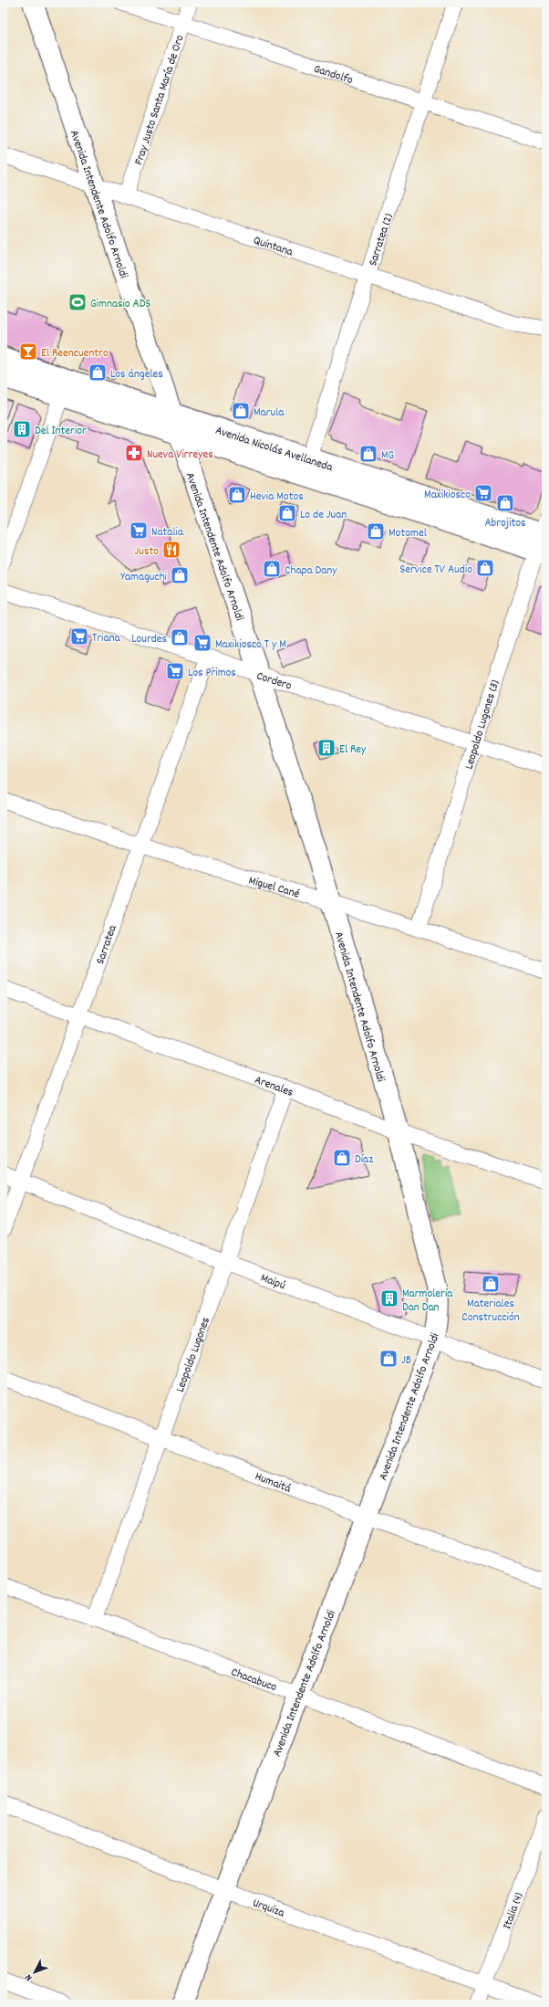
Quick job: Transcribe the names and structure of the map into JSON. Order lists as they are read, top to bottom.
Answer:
{
  "streets": {
    "main road": ["Avenida Intendente Adolfo Arnoldi", "Avenida Nicolás Avellaneda"],
    "street": [
      "Gandolfo",
      "Fray Justo Santa María de Oro",
      "Sarratea (2)",
      "Quintana",
      "Cordero",
      "Leopoldo Lugones (3)",
      "Miguel Cané",
      "Sarratea",
      "Arenales",
      "Maipú",
      "Leopoldo Lugones",
      "Humaitá",
      "Chacabuco",
      "Urquiza",
      "Italia (4)"
    ]
  },
  "crossings": [
    ["Gandolfo", "Fray Justo Santa María de Oro"],
    ["Gandolfo", "Sarratea (2)"],
    ["Fray Justo Santa María de Oro", "Quintana"],
    ["Avenida Intendente Adolfo Arnoldi", "Quintana"],
    ["Avenida Intendente Adolfo Arnoldi", "Avenida Nicolás Avellaneda"],
    ["Avenida Intendente Adolfo Arnoldi", "Cordero"],
    ["Avenida Intendente Adolfo Arnoldi", "Miguel Cané"],
    ["Avenida Intendente Adolfo Arnoldi", "Arenales"],
    ["Avenida Intendente Adolfo Arnoldi", "Maipú"],
    ["Avenida Intendente Adolfo Arnoldi", "Humaitá"],
    ["Avenida Intendente Adolfo Arnoldi", "Chacabuco"],
    ["Avenida Intendente Adolfo Arnoldi", "Urquiza"],
    ["Sarratea (2)", "Quintana"],
    ["Sarratea (2)", "Avenida Nicolás Avellaneda"],
    ["Avenida Nicolás Avellaneda", "Leopoldo Lugones (3)"],
    ["Cordero", "Leopoldo Lugones (3)"],
    ["Cordero", "Sarratea"],
    ["Leopoldo Lugones (3)", "Miguel Cané"],
    ["Miguel Cané", "Sarratea"],
    ["Sarratea", "Arenales"],
    ["Sarratea", "Maipú"],
    ["Arenales", "Leopoldo Lugones"],
    ["Maipú", "Leopoldo Lugones"],
    ["Leopoldo Lugones", "Humaitá"],
    ["Leopoldo Lugones", "Chacabuco"],
    ["Urquiza", "Italia (4)"]
  ],
  "places": {
    "sports": ["Gimnasio ADS"],
    "bar": ["El Reencuentro"],
    "shop": [
      "Los ángeles",
      "Marula",
      "MG",
      "Hevia Motos",
      "Abrojitos",
      "Lo de Juan",
      "Motomel",
      "Service TV Audio",
      "Chapa Dany",
      "Yamaguchi",
      "Lourdes",
      "Díaz",
      "Materiales Construcción",
      "JB"
    ],
    "building": ["Del Interior", "El Rey", "Marmolería Dan Dan"],
    "pharmacy": ["Nueva Virreyes"],
    "supermarket": [
      "Maxikiosco",
      "Natalia",
      "Triana",
      "Maxikiosco T y M",
      "Los Primos"
    ],
    "restaurant": ["Justo"]
  },
  "north": "bottom left"
}
